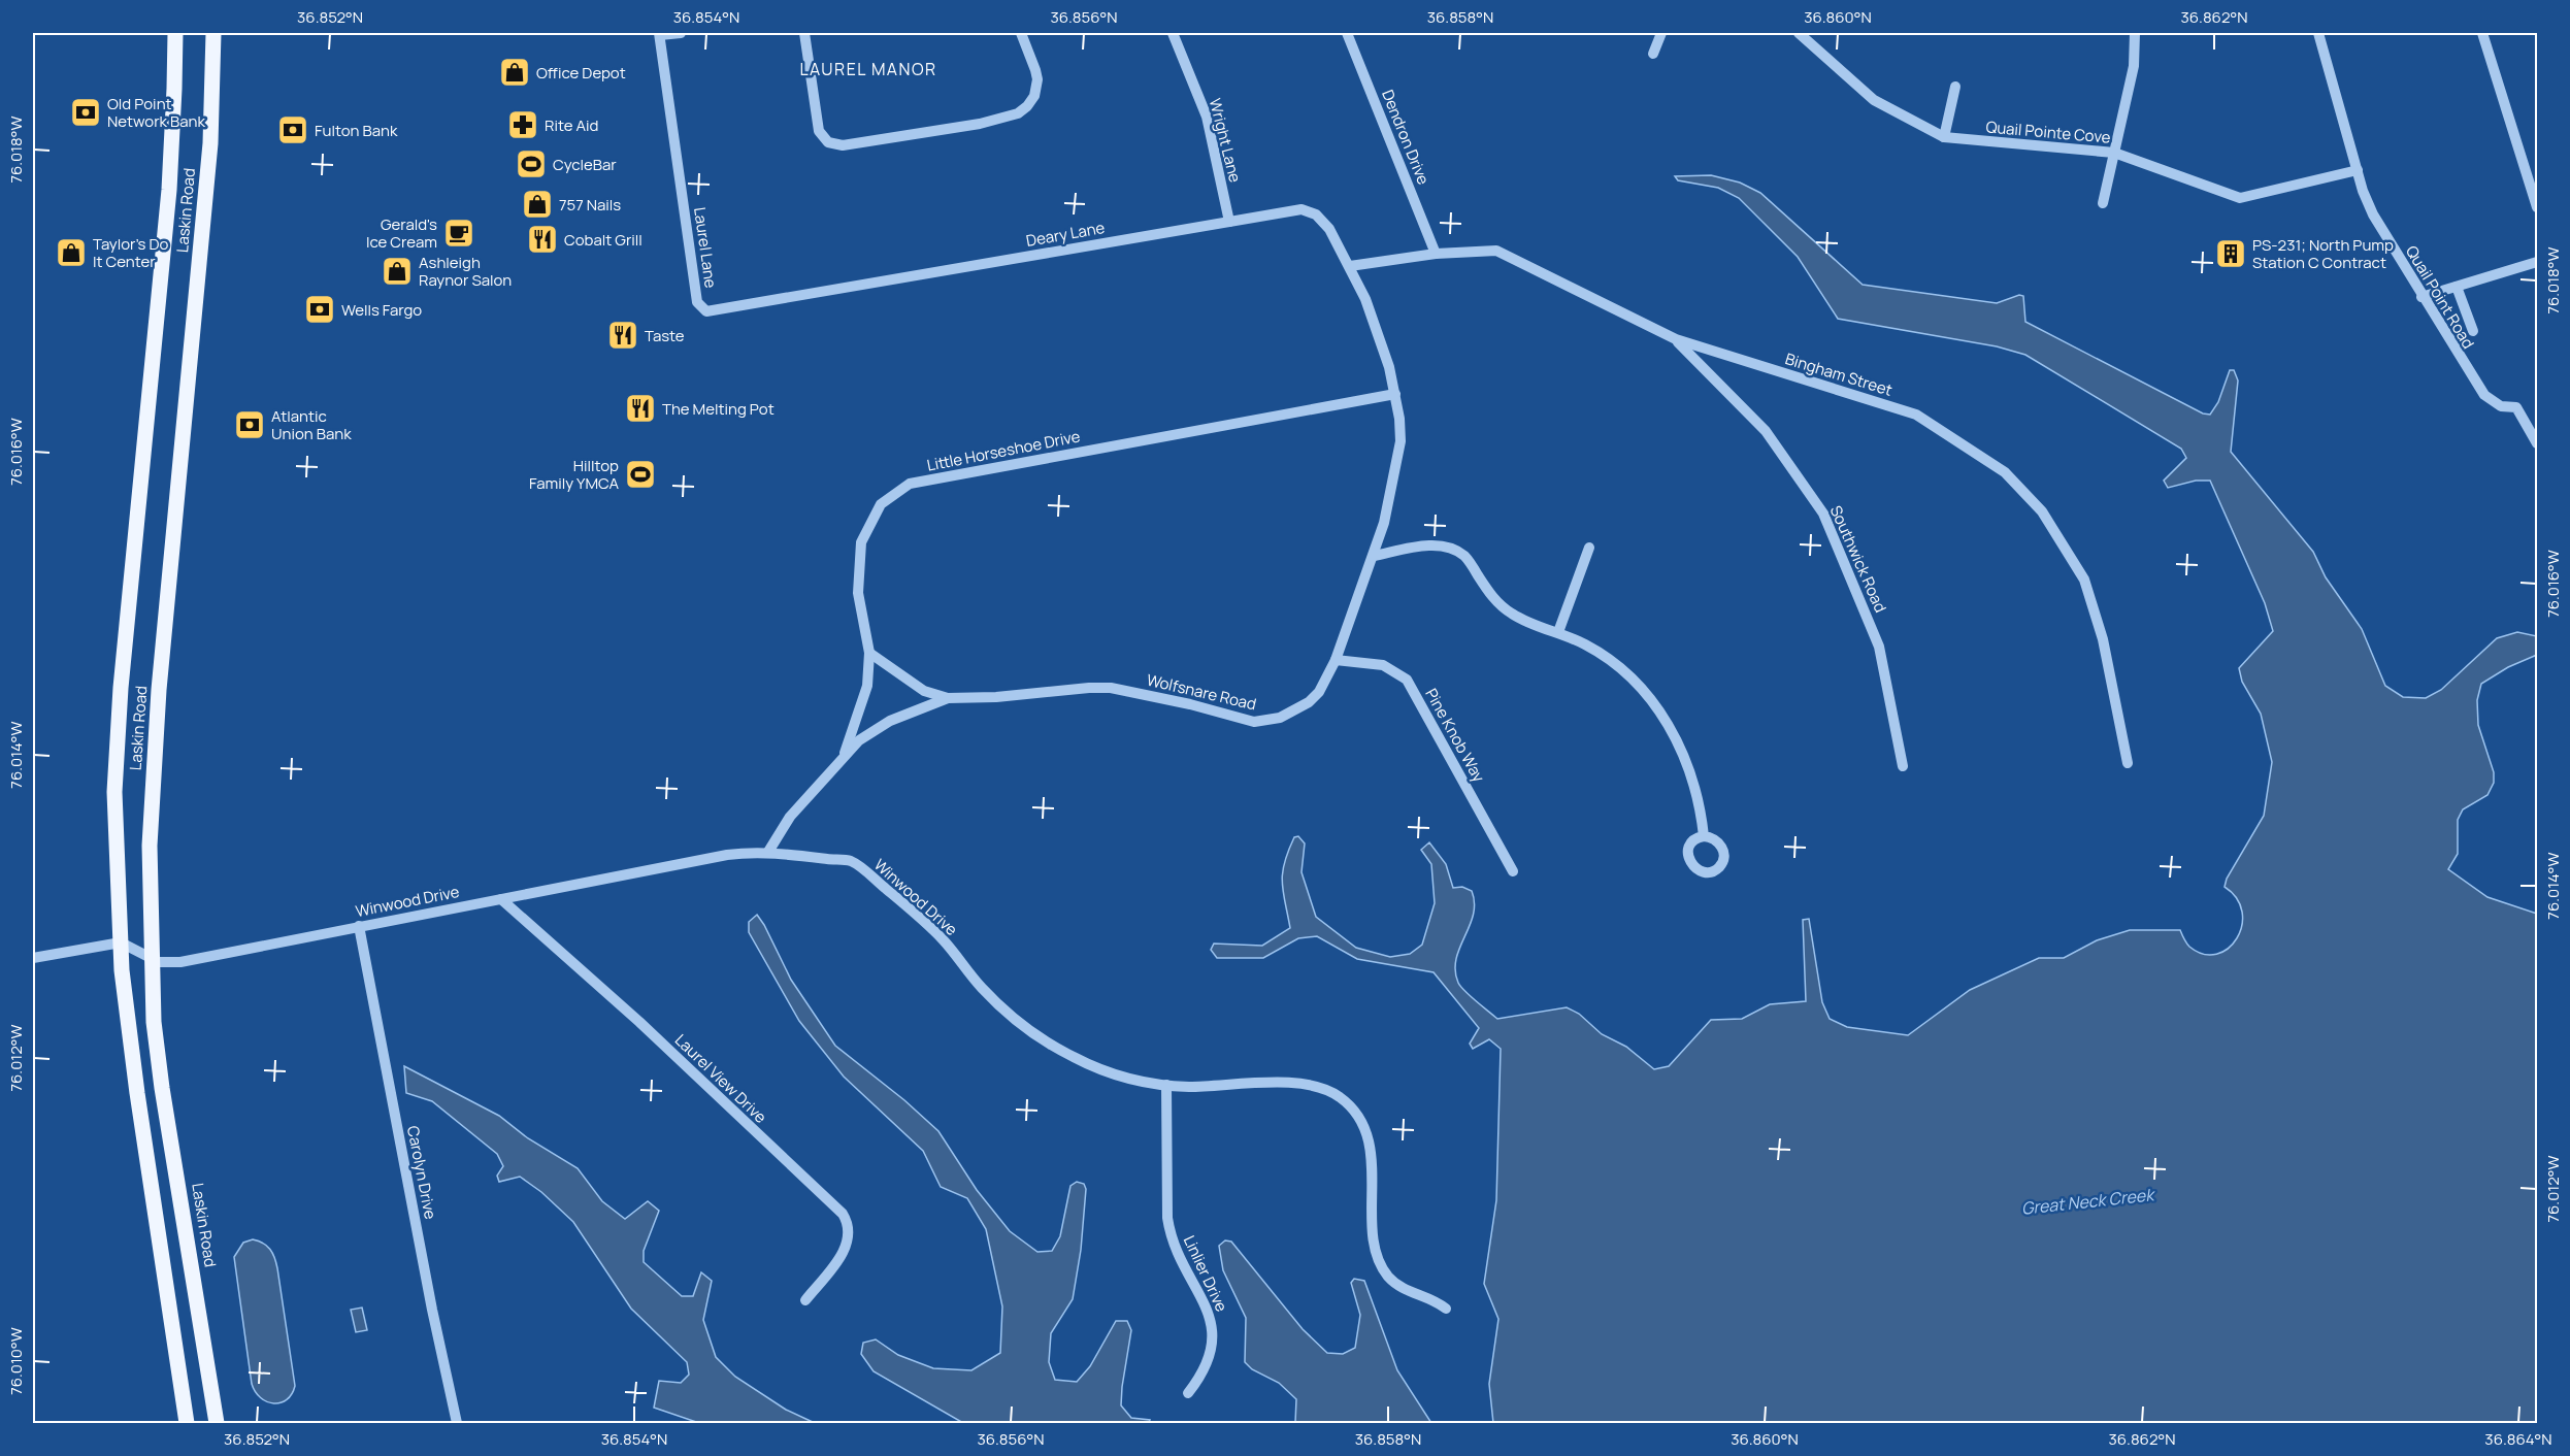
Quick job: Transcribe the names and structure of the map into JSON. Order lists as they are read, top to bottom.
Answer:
{
  "streets": {
    "main road": ["Laskin Road"],
    "street": [
      "Quail Pointe Cove",
      "Dendron Drive",
      "Wright Lane",
      "Deary Lane",
      "Laurel Lane",
      "Quail Point Road",
      "Bingham Street",
      "Little Horseshoe Drive",
      "Southwick Road",
      "Wolfsnare Road",
      "Pine Knob Way",
      "Winwood Drive",
      "Laurel View Drive",
      "Carolyn Drive",
      "Linlier Drive"
    ]
  },
  "crossings": [
    ["Quail Pointe Cove", "Quail Point Road"],
    ["Dendron Drive", "Bingham Street"],
    ["Wright Lane", "Deary Lane"],
    ["Laskin Road", "Winwood Drive"],
    ["Deary Lane", "Laurel Lane"],
    ["Deary Lane", "Wolfsnare Road"],
    ["Bingham Street", "Southwick Road"],
    ["Bingham Street", "Wolfsnare Road"],
    ["Little Horseshoe Drive", "Wolfsnare Road"],
    ["Wolfsnare Road", "Pine Knob Way"],
    ["Wolfsnare Road", "Winwood Drive"],
    ["Winwood Drive", "Laurel View Drive"],
    ["Winwood Drive", "Carolyn Drive"],
    ["Winwood Drive", "Linlier Drive"]
  ],
  "districts": ["LAUREL MANOR"],
  "water": ["Great Neck Creek"],
  "places": {
    "shop": [
      "Office Depot",
      "757 Nails",
      "Taylor's Do It Center",
      "Ashleigh Raynor Salon"
    ],
    "bank": [
      "Old Point Network Bank",
      "Fulton Bank",
      "Wells Fargo",
      "Atlantic Union Bank"
    ],
    "pharmacy": ["Rite Aid"],
    "sports": ["CycleBar", "Hilltop Family YMCA"],
    "cafe": ["Gerald's Ice Cream"],
    "restaurant": ["Cobalt Grill", "Taste", "The Melting Pot"],
    "building": ["PS-231; North Pump Station C Contract"]
  },
  "coordinates": [
    "36.852°N",
    "36.854°N",
    "36.856°N",
    "36.858°N",
    "36.860°N",
    "36.862°N",
    "76.018°W",
    "76.016°W",
    "76.014°W",
    "76.012°W",
    "76.010°W",
    "36.864°N"
  ]
}
